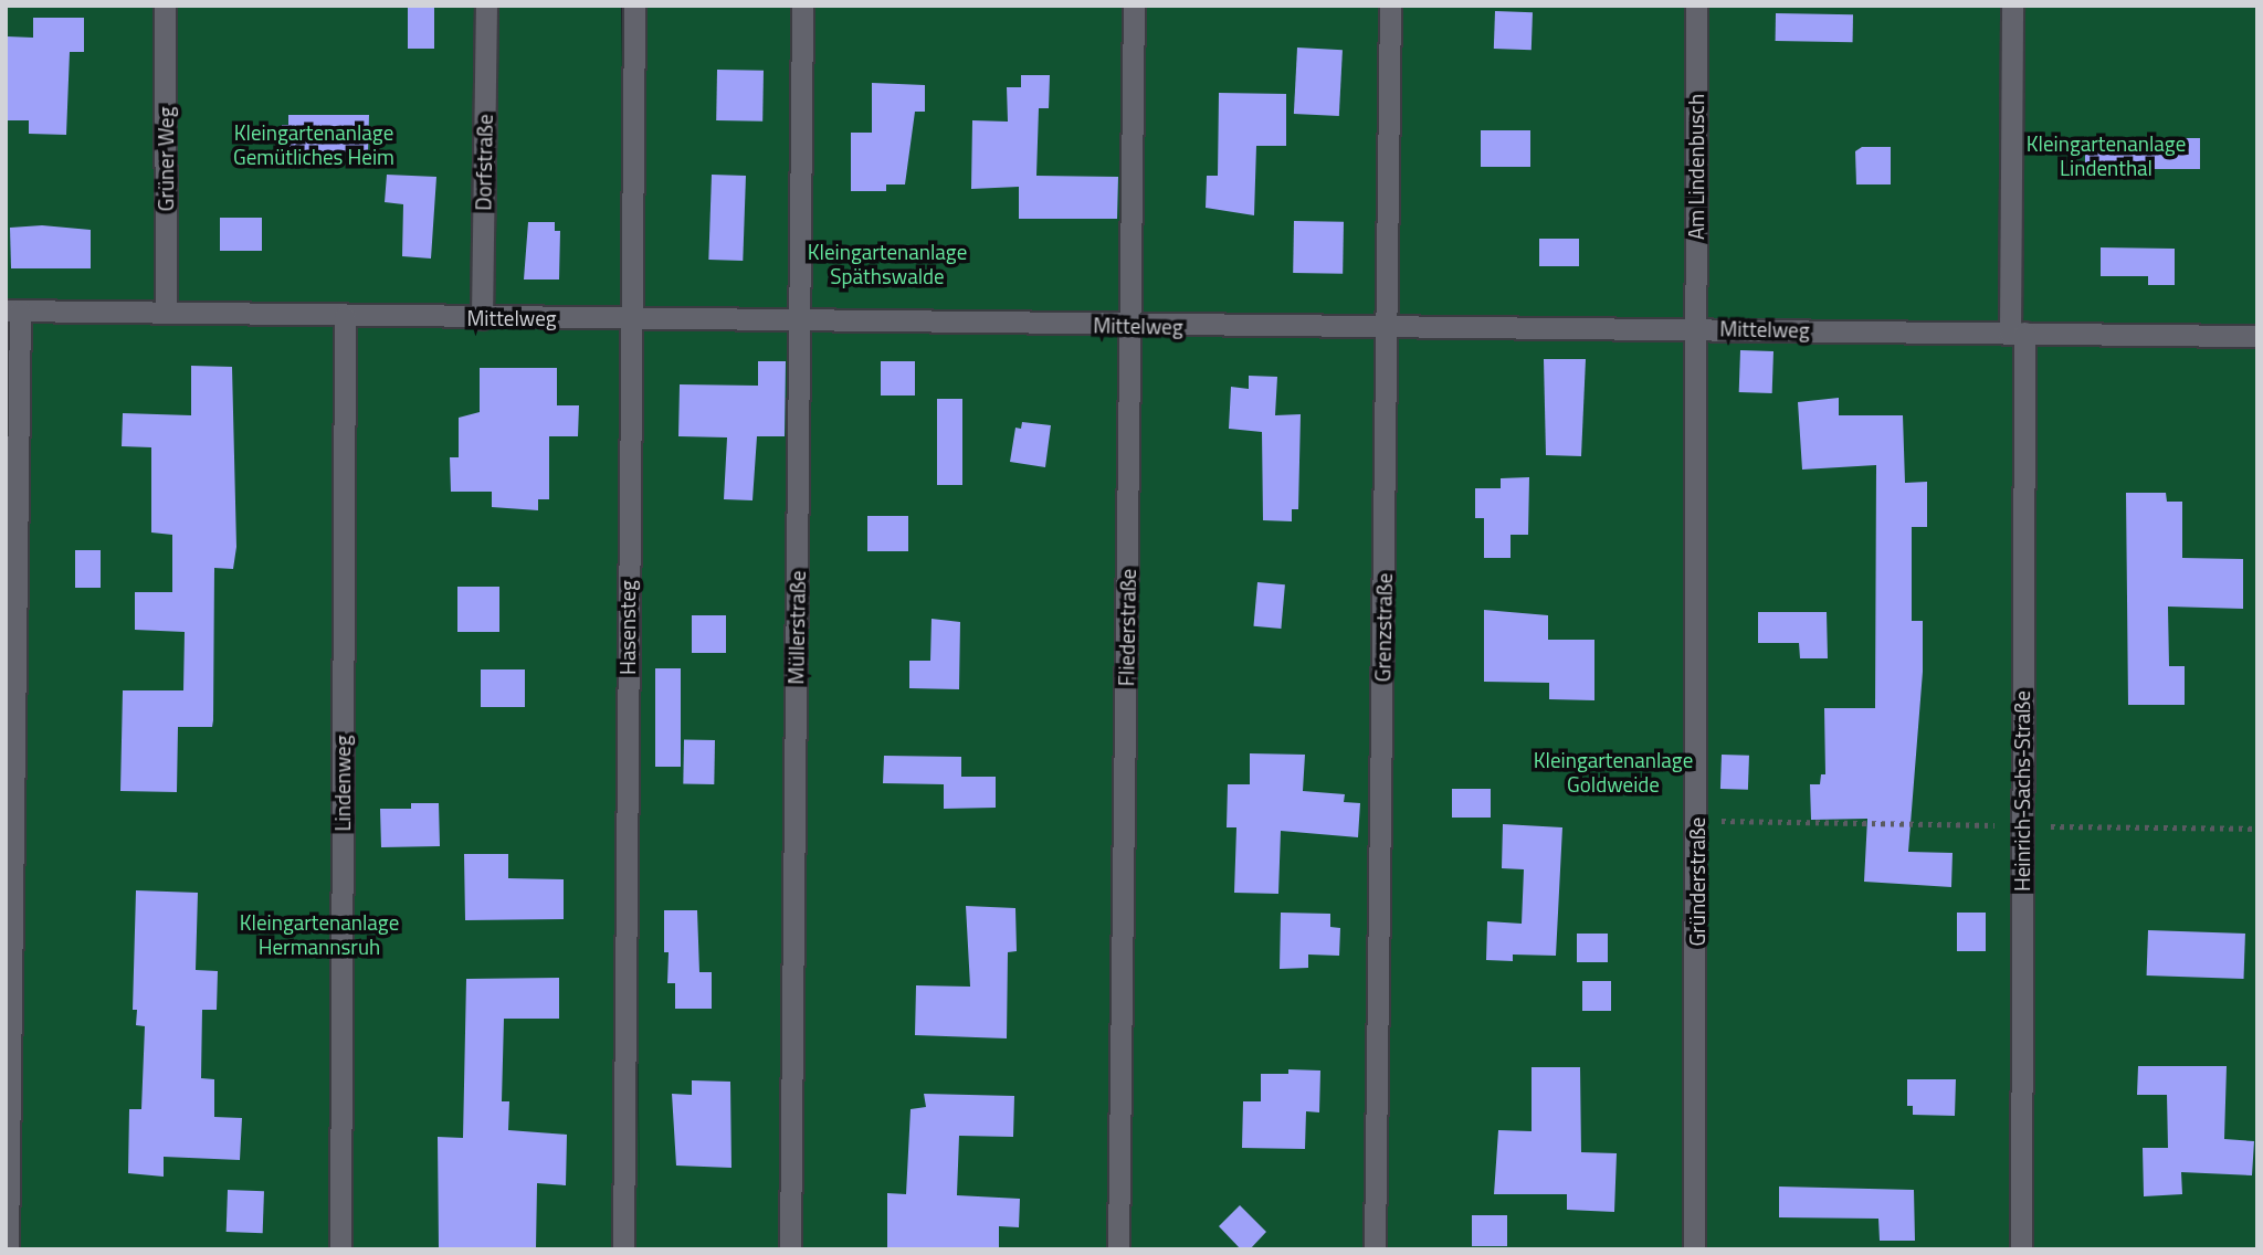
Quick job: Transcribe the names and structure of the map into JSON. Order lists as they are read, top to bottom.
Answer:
{
  "streets": {
    "lane": [
      "Grüner Weg",
      "Dorfstraße",
      "Am Lindenbusch",
      "Mittelweg",
      "Hasensteg",
      "Müllerstraße",
      "Fliederstraße",
      "Grenzstraße",
      "Lindenweg",
      "Heinrich-Sachs-Straße",
      "Gründerstraße"
    ]
  },
  "crossings": [
    ["Grüner Weg", "Mittelweg"],
    ["Dorfstraße", "Mittelweg"],
    ["Am Lindenbusch", "Mittelweg"],
    ["Am Lindenbusch", "Gründerstraße"],
    ["Mittelweg", "Hasensteg"],
    ["Mittelweg", "Müllerstraße"],
    ["Mittelweg", "Fliederstraße"],
    ["Mittelweg", "Grenzstraße"],
    ["Mittelweg", "Lindenweg"],
    ["Mittelweg", "Heinrich-Sachs-Straße"],
    ["Mittelweg", "Gründerstraße"]
  ],
  "parks": [
    "Kleingartenanlage Gemütliches Heim",
    "Kleingartenanlage Lindenthal",
    "Kleingartenanlage Späthswalde",
    "Kleingartenanlage Goldweide",
    "Kleingartenanlage Hermannsruh"
  ]
}
